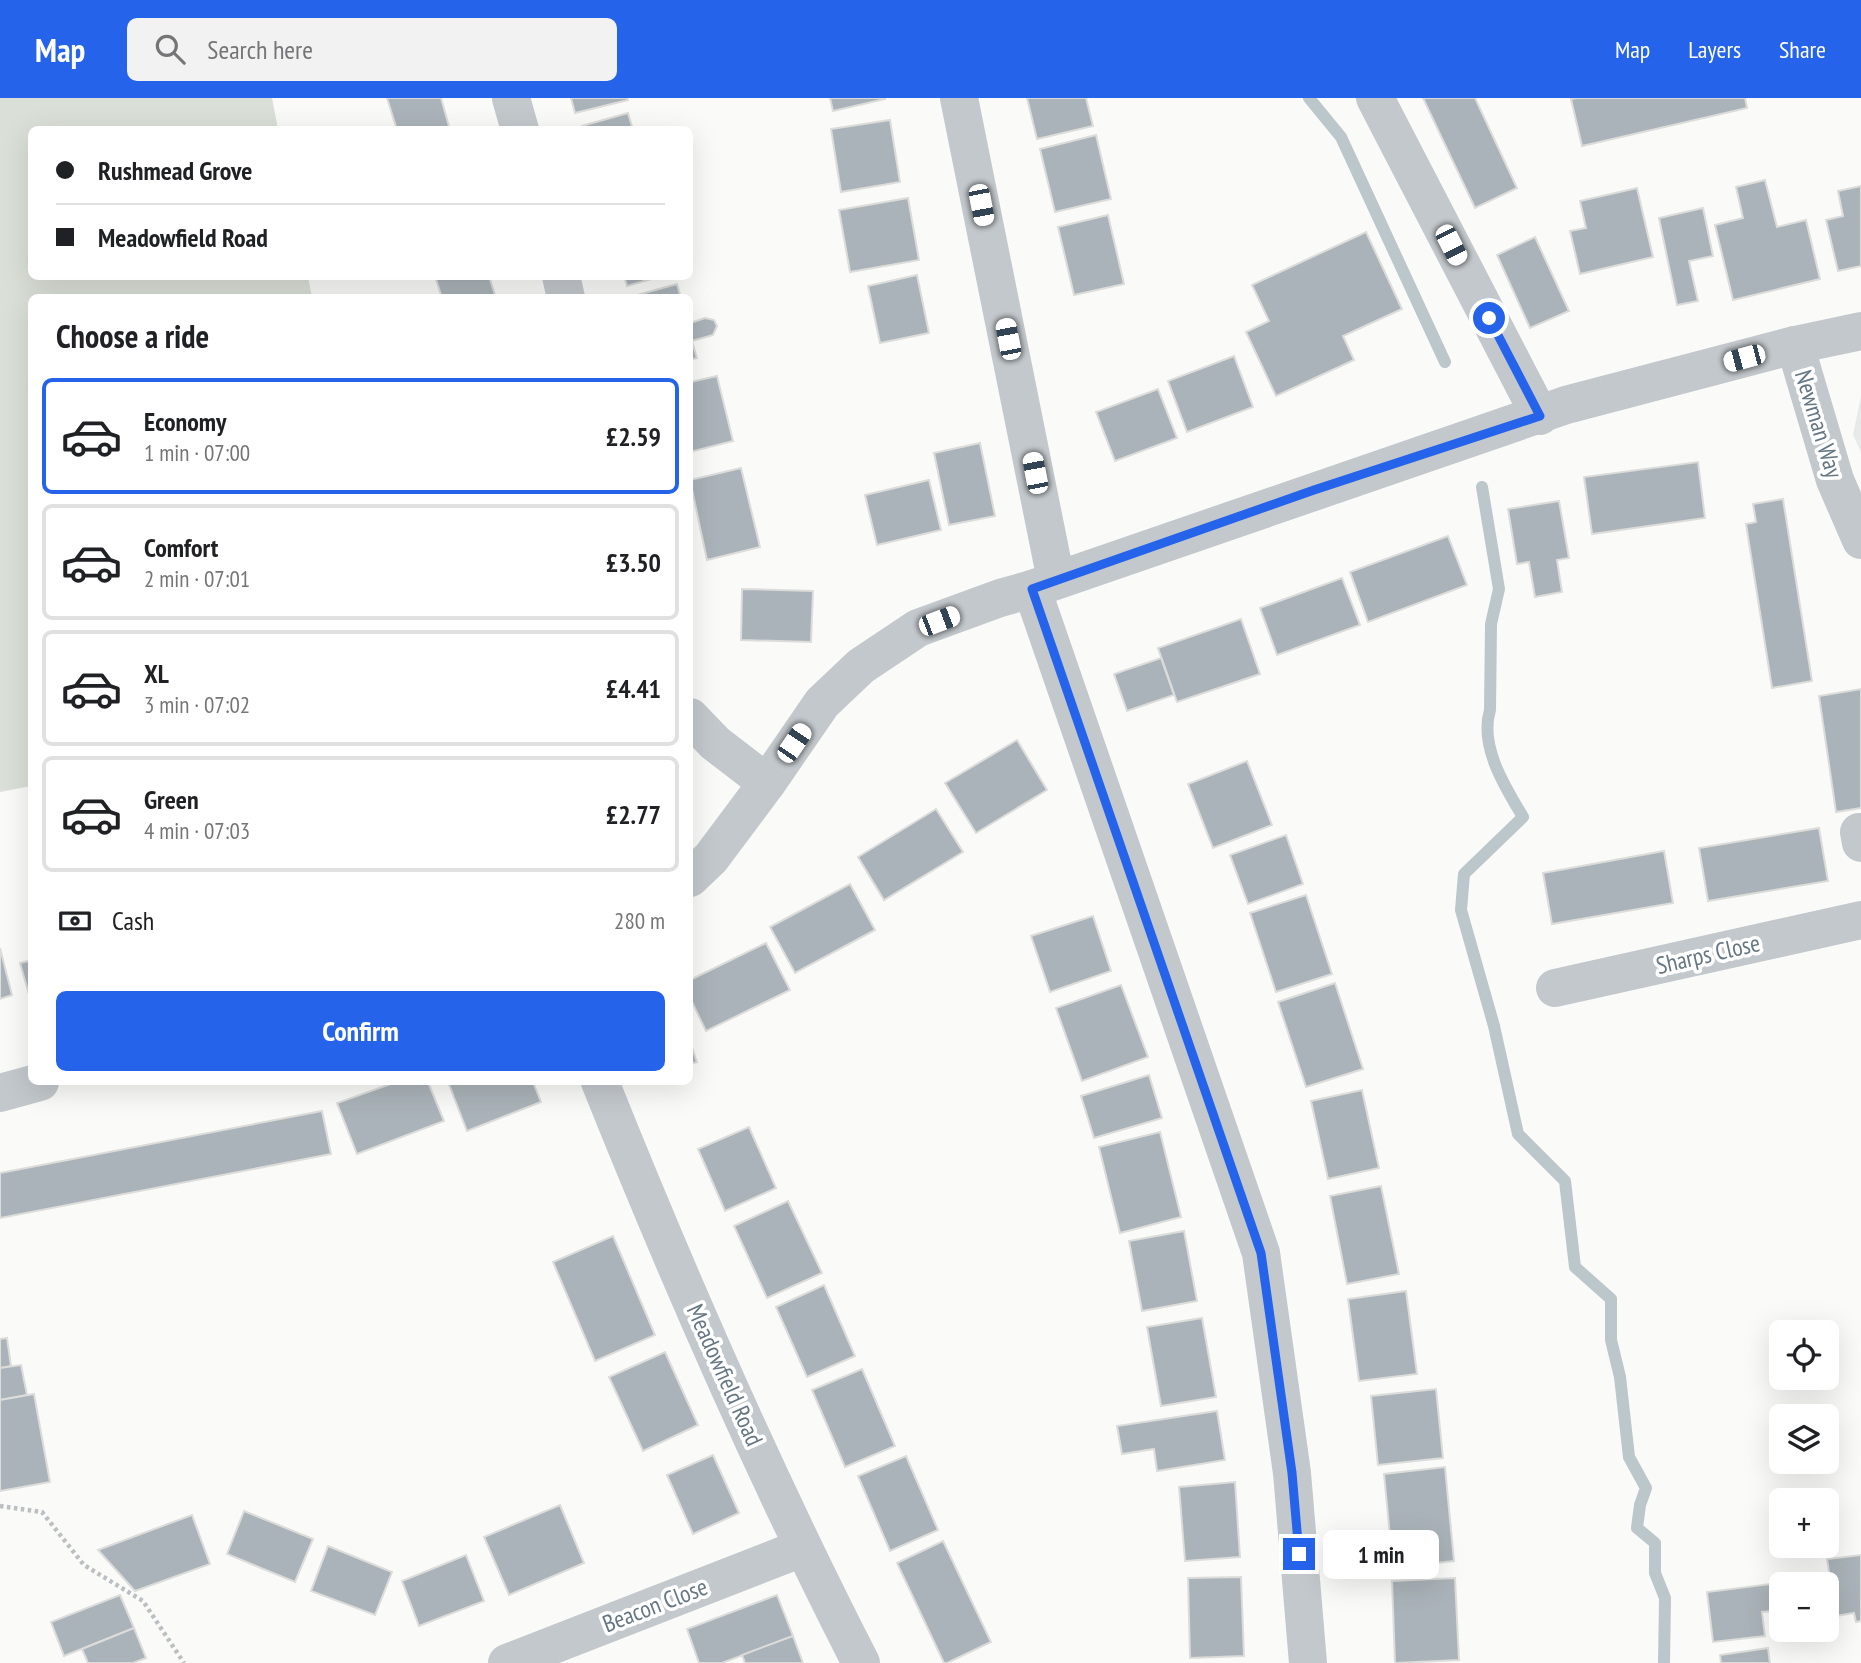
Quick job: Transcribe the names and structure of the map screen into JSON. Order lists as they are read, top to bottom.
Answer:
{
  "streets": {
    "street": [
      "Newman Way",
      "Sharps Close",
      "Meadowfield Road",
      "Beacon Close"
    ]
  },
  "crossings": [
    ["Meadowfield Road", "Beacon Close"]
  ],
  "page": {
    "header": "Map",
    "search": "Search here",
    "nav": ["Map", "Layers", "Share"],
    "banner": ["Rushmead Grove", "Meadowfield Road"],
    "heading": "Choose a ride",
    "list": [
      {
        "name": "Economy",
        "note": "1 min · 07:00",
        "value": "£2.59"
      },
      {
        "name": "Comfort",
        "note": "2 min · 07:01",
        "value": "£3.50"
      },
      {
        "name": "XL",
        "note": "3 min · 07:02",
        "value": "£4.41"
      },
      {
        "name": "Green",
        "note": "4 min · 07:03",
        "value": "£2.77"
      }
    ],
    "pay": ["Cash", "280 m"],
    "buttons": "Confirm",
    "map_buttons": ["+", "−"],
    "bubble": "1 min"
  }
}
